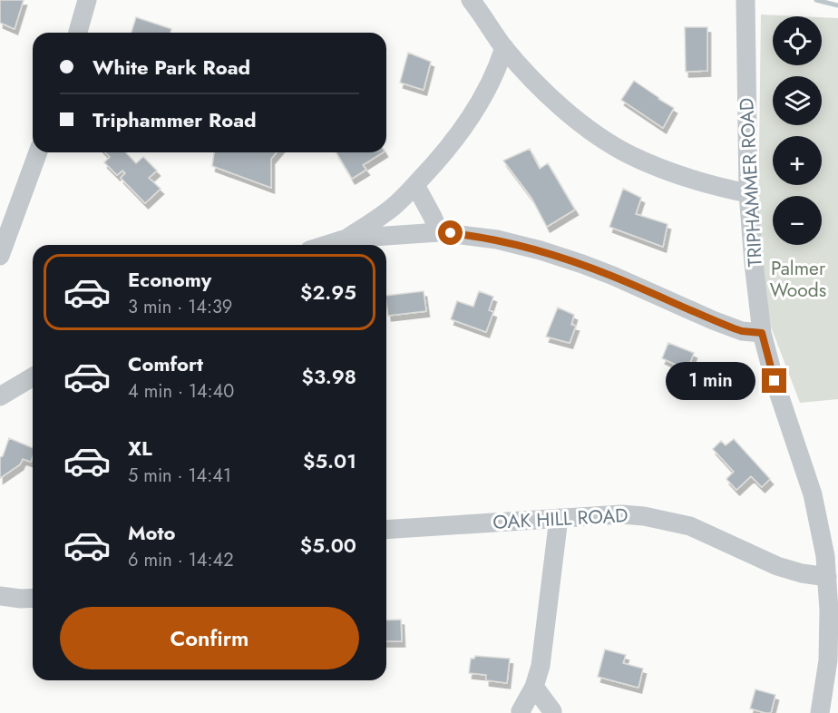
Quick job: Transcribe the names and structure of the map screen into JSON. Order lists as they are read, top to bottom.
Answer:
{
  "streets": {
    "street": ["TRIPHAMMER ROAD", "OAK HILL ROAD"]
  },
  "crossings": [
    ["TRIPHAMMER ROAD", "OAK HILL ROAD"]
  ],
  "parks": ["Palmer Woods"],
  "page": {
    "map_buttons": ["+", "−"],
    "banner": ["White Park Road", "Triphammer Road"],
    "list": [
      {
        "name": "Economy",
        "note": "3 min · 14:39",
        "value": "$2.95"
      },
      {
        "name": "Comfort",
        "note": "4 min · 14:40",
        "value": "$3.98"
      },
      {
        "name": "XL",
        "note": "5 min · 14:41",
        "value": "$5.01"
      },
      {
        "name": "Moto",
        "note": "6 min · 14:42",
        "value": "$5.00"
      }
    ],
    "bubble": "1 min",
    "buttons": "Confirm"
  }
}
